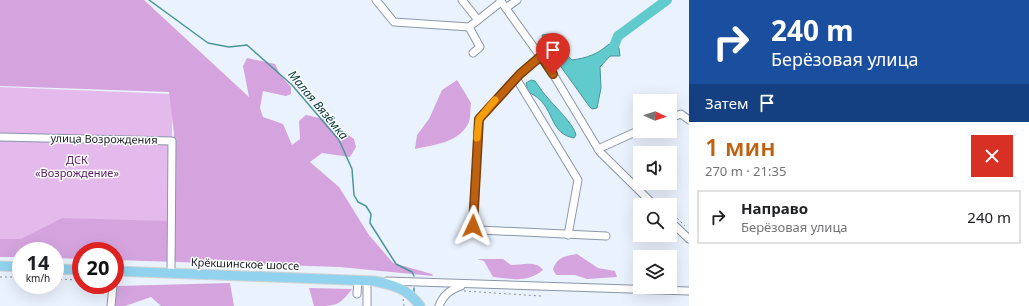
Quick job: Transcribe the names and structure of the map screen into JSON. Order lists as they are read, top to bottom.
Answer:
{
  "streets": {
    "main road": ["Крёкшинское шоссе"],
    "street": ["улица Возрождения"]
  },
  "crossings": [
    ["улица Возрождения", "Крёкшинское шоссе"]
  ],
  "water": ["Малая Вязёмка"],
  "parks": ["ДСК «Возрождение»"],
  "north": "right",
  "page": {
    "turn": ["240 m", "Берёзовая улица"],
    "then": "Затем",
    "heading": ["1 мин", "270 m · 21:35"],
    "list": [
      {
        "name": "Направо",
        "note": "Берёзовая улица",
        "value": "240 m"
      }
    ],
    "speed": "14 km/h",
    "limit": "20"
  }
}
